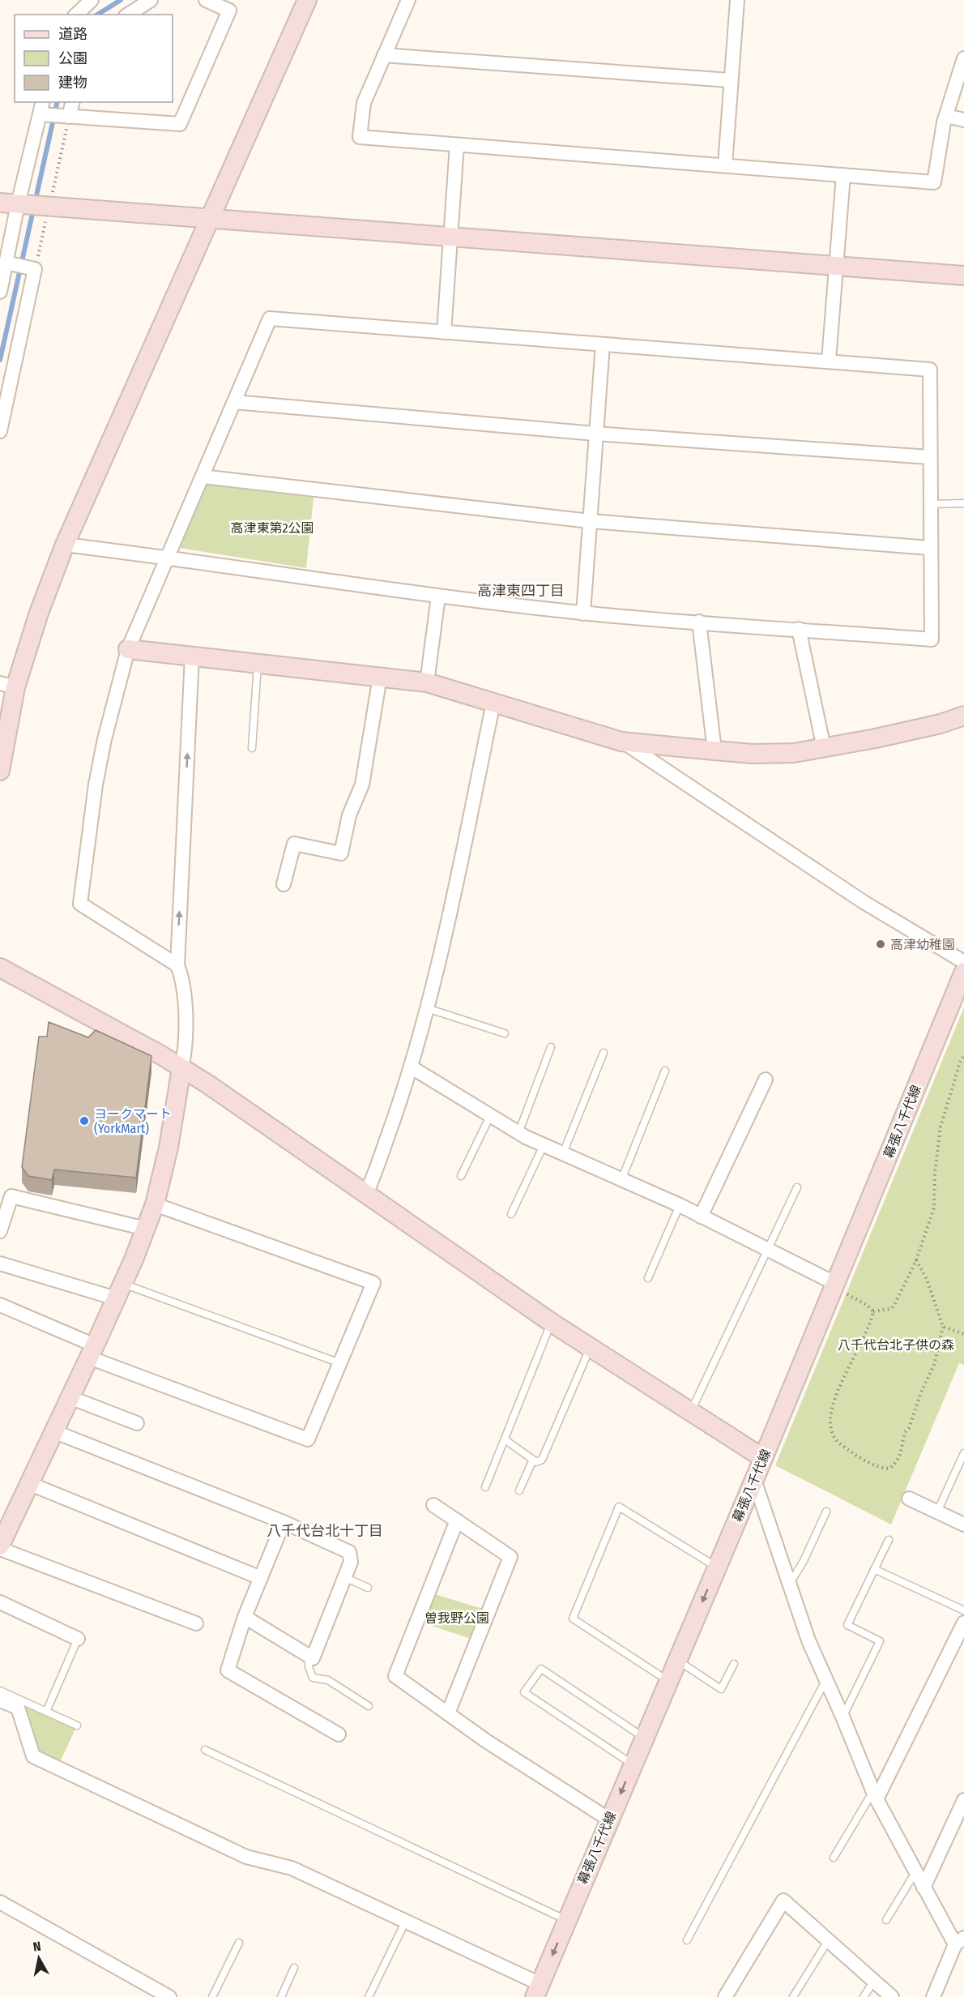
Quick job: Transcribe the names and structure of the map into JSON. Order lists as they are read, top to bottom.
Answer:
{
  "streets": {
    "street": ["幕張八千代線"]
  },
  "districts": ["高津東四丁目", "八千代台北十丁目"],
  "parks": ["高津東第2公園", "八千代台北子供の森", "曽我野公園"],
  "places": ["高津幼稚園", "ヨークマート (YorkMart)"],
  "legend": ["道路", "公園", "建物"],
  "north": "top"
}
